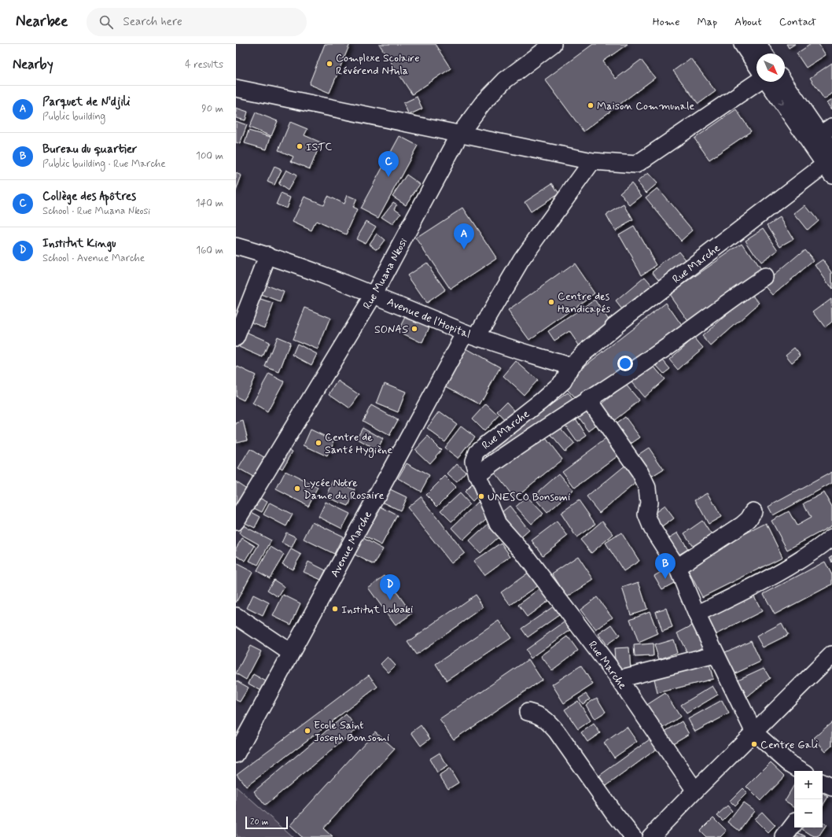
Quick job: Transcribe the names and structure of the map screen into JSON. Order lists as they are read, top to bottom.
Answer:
{
  "streets": {
    "street": [
      "Rue Marche",
      "Rue Muana Nkosi",
      "Avenue de l'Hopital",
      "Avenue Marche"
    ]
  },
  "crossings": [
    ["Rue Marche", "Avenue de l'Hopital"],
    ["Rue Muana Nkosi", "Avenue de l'Hopital"],
    ["Avenue de l'Hopital", "Avenue Marche"]
  ],
  "places": [
    "Complexe Scolaire Révérend Ntula",
    "Maison Communale",
    "ISTC",
    "Centre des Handicapés",
    "SONAS",
    "Centre de Santé Hygiène",
    "Lycée Notre Dame du Rosaire",
    "UNESCO Bonsomi",
    "Institut Lubaki",
    "Ecole Saint Joseph Bonsomi",
    "Centre Gali"
  ],
  "scale_bar": "20 m",
  "north": "bottom right",
  "page": {
    "header": "Nearbee",
    "search": "Search here",
    "nav": [
      "Home",
      "Map",
      "About",
      "Contact"
    ],
    "heading": ["Nearby", "4 results"],
    "list": [
      {
        "mark": "A",
        "name": "Parquet de N'djili",
        "note": "Public building",
        "value": "90 m"
      },
      {
        "mark": "B",
        "name": "Bureau du quartier",
        "note": "Public building · Rue Marche",
        "value": "100 m"
      },
      {
        "mark": "C",
        "name": "Collège des Apôtres",
        "note": "School · Rue Muana Nkosi",
        "value": "140 m"
      },
      {
        "mark": "D",
        "name": "Institut Kingu",
        "note": "School · Avenue Marche",
        "value": "160 m"
      }
    ],
    "pins": [
      "C",
      "A",
      "B",
      "D"
    ],
    "map_buttons": ["+", "−"],
    "scale": "20 m"
  }
}
